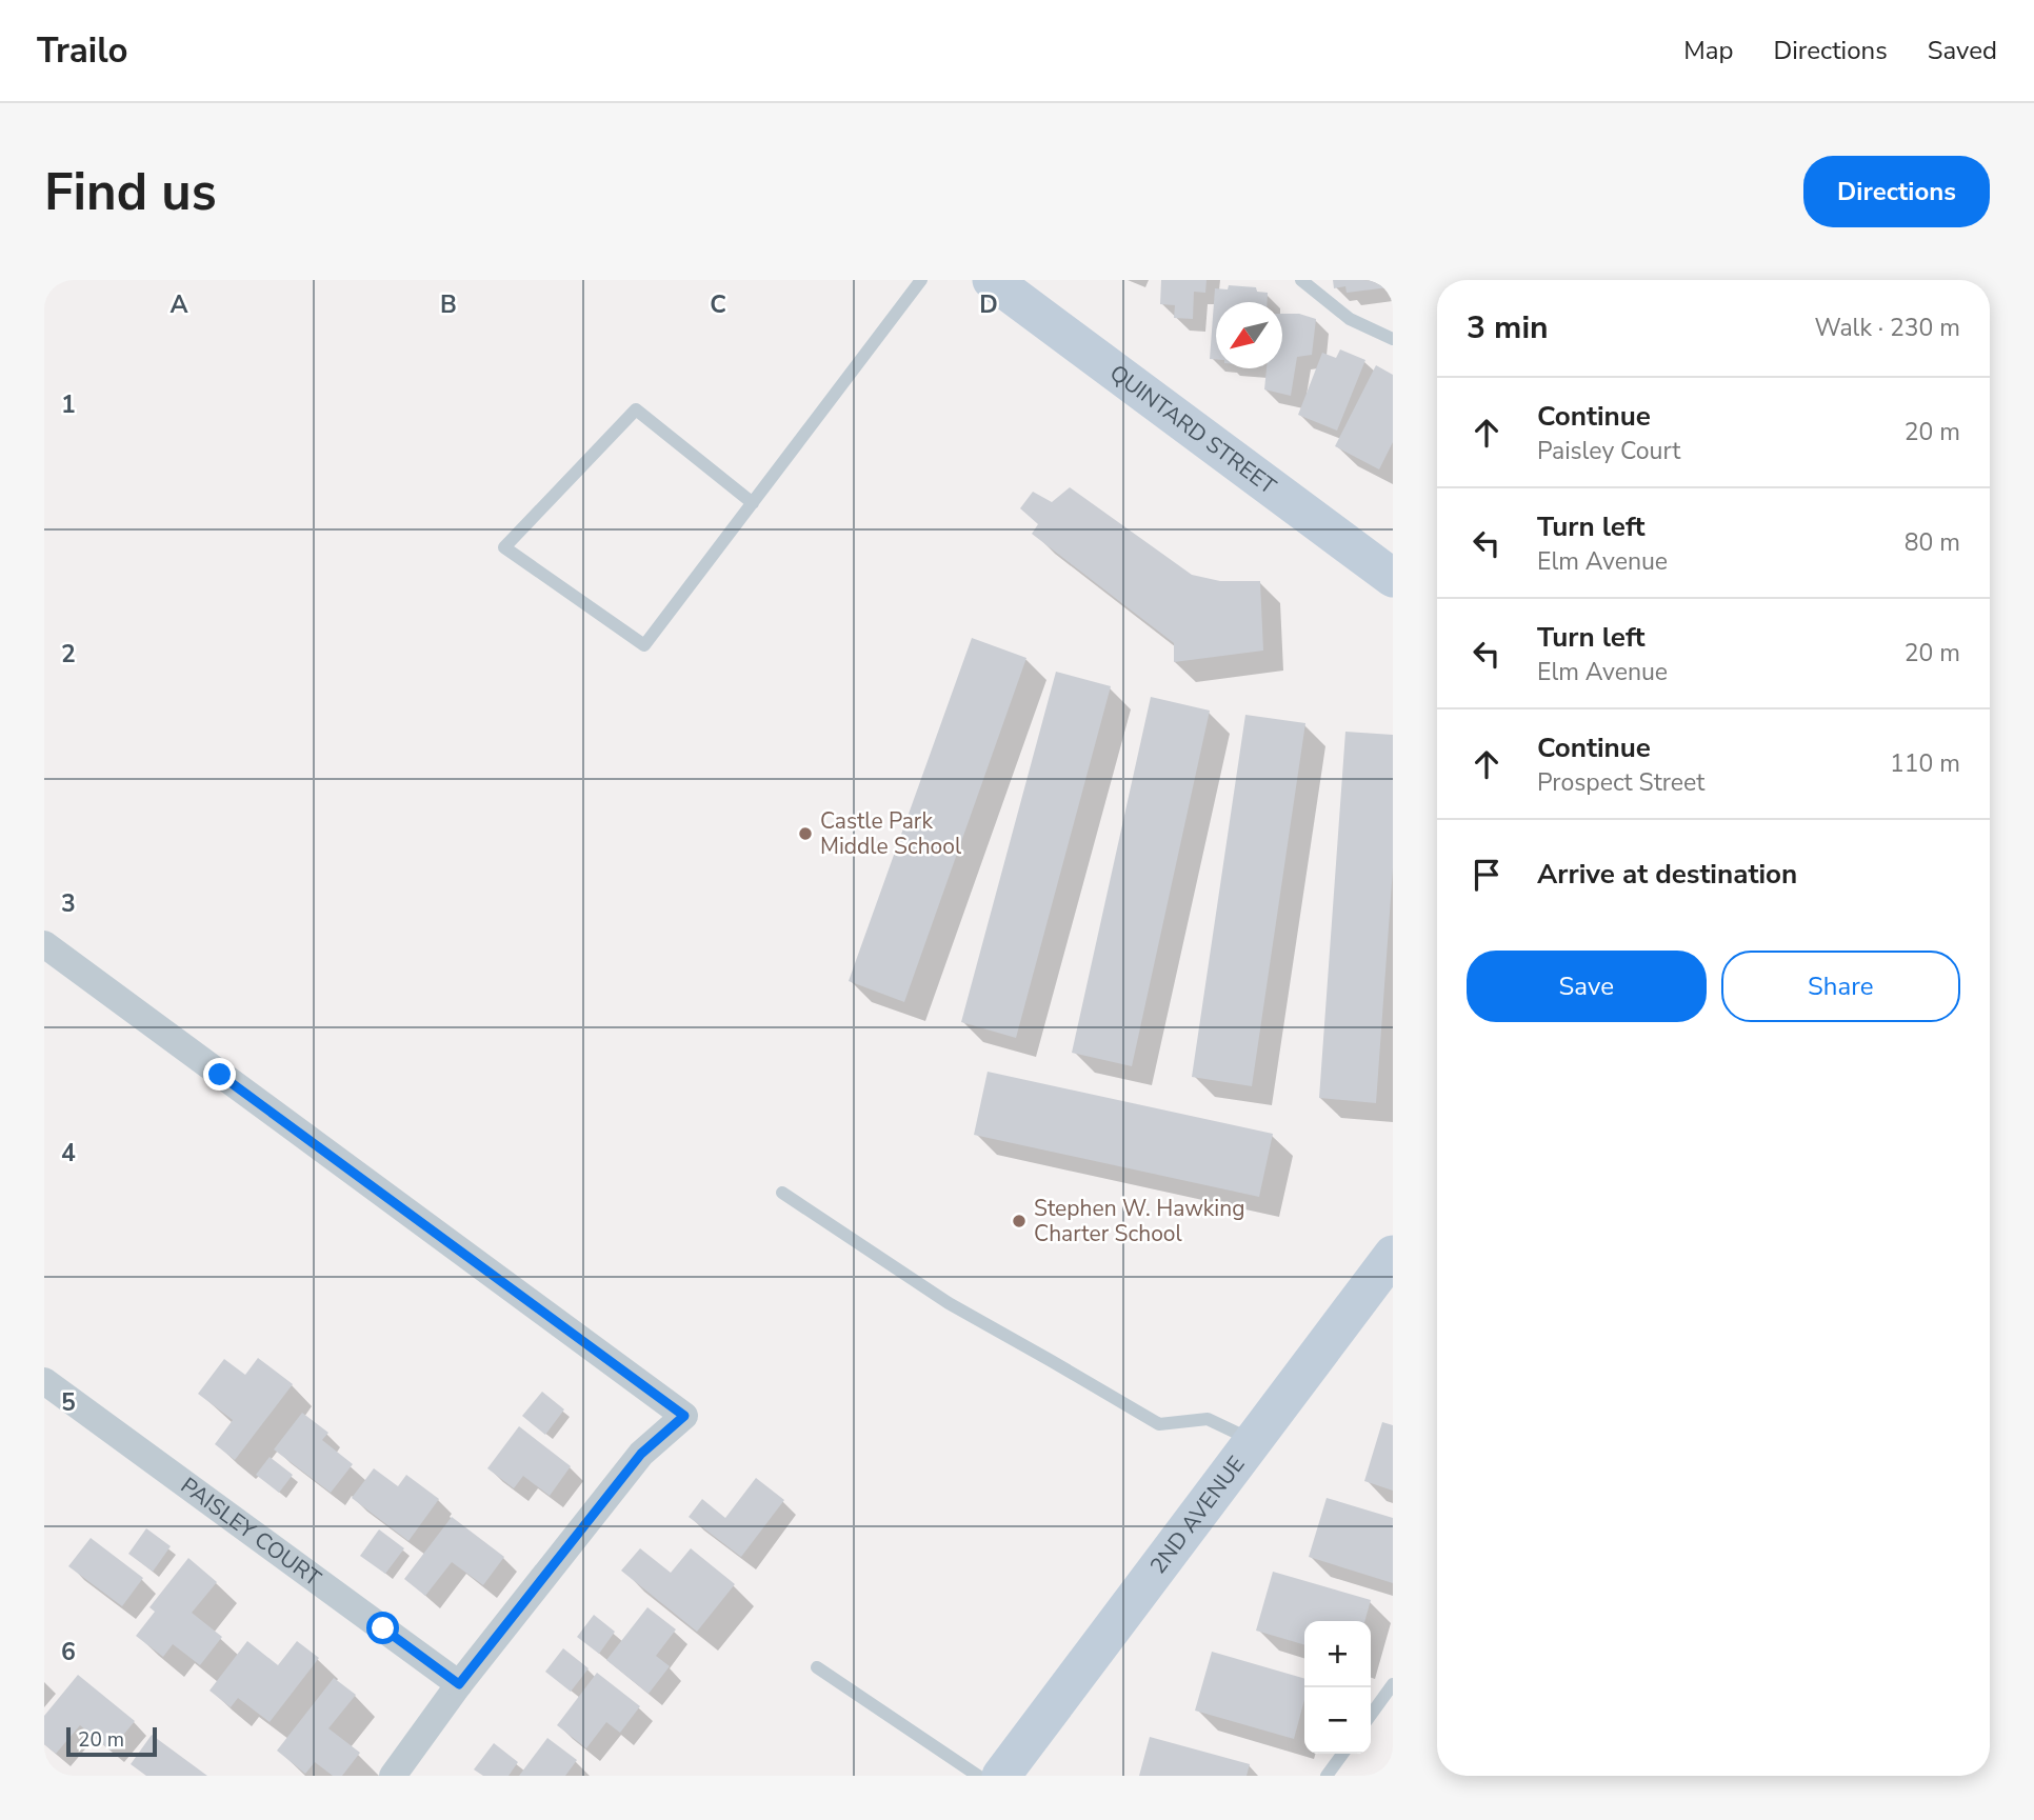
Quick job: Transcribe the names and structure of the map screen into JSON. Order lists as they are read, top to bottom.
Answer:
{
  "streets": {
    "street": ["QUINTARD STREET", "2ND AVENUE", "PAISLEY COURT"]
  },
  "places": ["Castle Park Middle School", "Stephen W. Hawking Charter School"],
  "scale_bar": "20 m",
  "north": "bottom left",
  "page": {
    "header": "Trailo",
    "nav": ["Map", "Directions", "Saved"],
    "buttons": [
      "Directions",
      ["Save", "Share"]
    ],
    "title": "Find us",
    "heading": ["3 min", "Walk · 230 m"],
    "list": [
      ["Continue", "Paisley Court", "20 m"],
      ["Turn left", "Elm Avenue", "80 m"],
      ["Turn left", "Elm Avenue", "20 m"],
      ["Continue", "Prospect Street", "110 m"],
      "Arrive at destination"
    ],
    "map_buttons": ["+", "−"],
    "scale": "20 m"
  },
  "grid": {
    "columns": [
      "A",
      "B",
      "C",
      "D"
    ],
    "rows": [
      "1",
      "2",
      "3",
      "4",
      "5",
      "6"
    ]
  }
}
